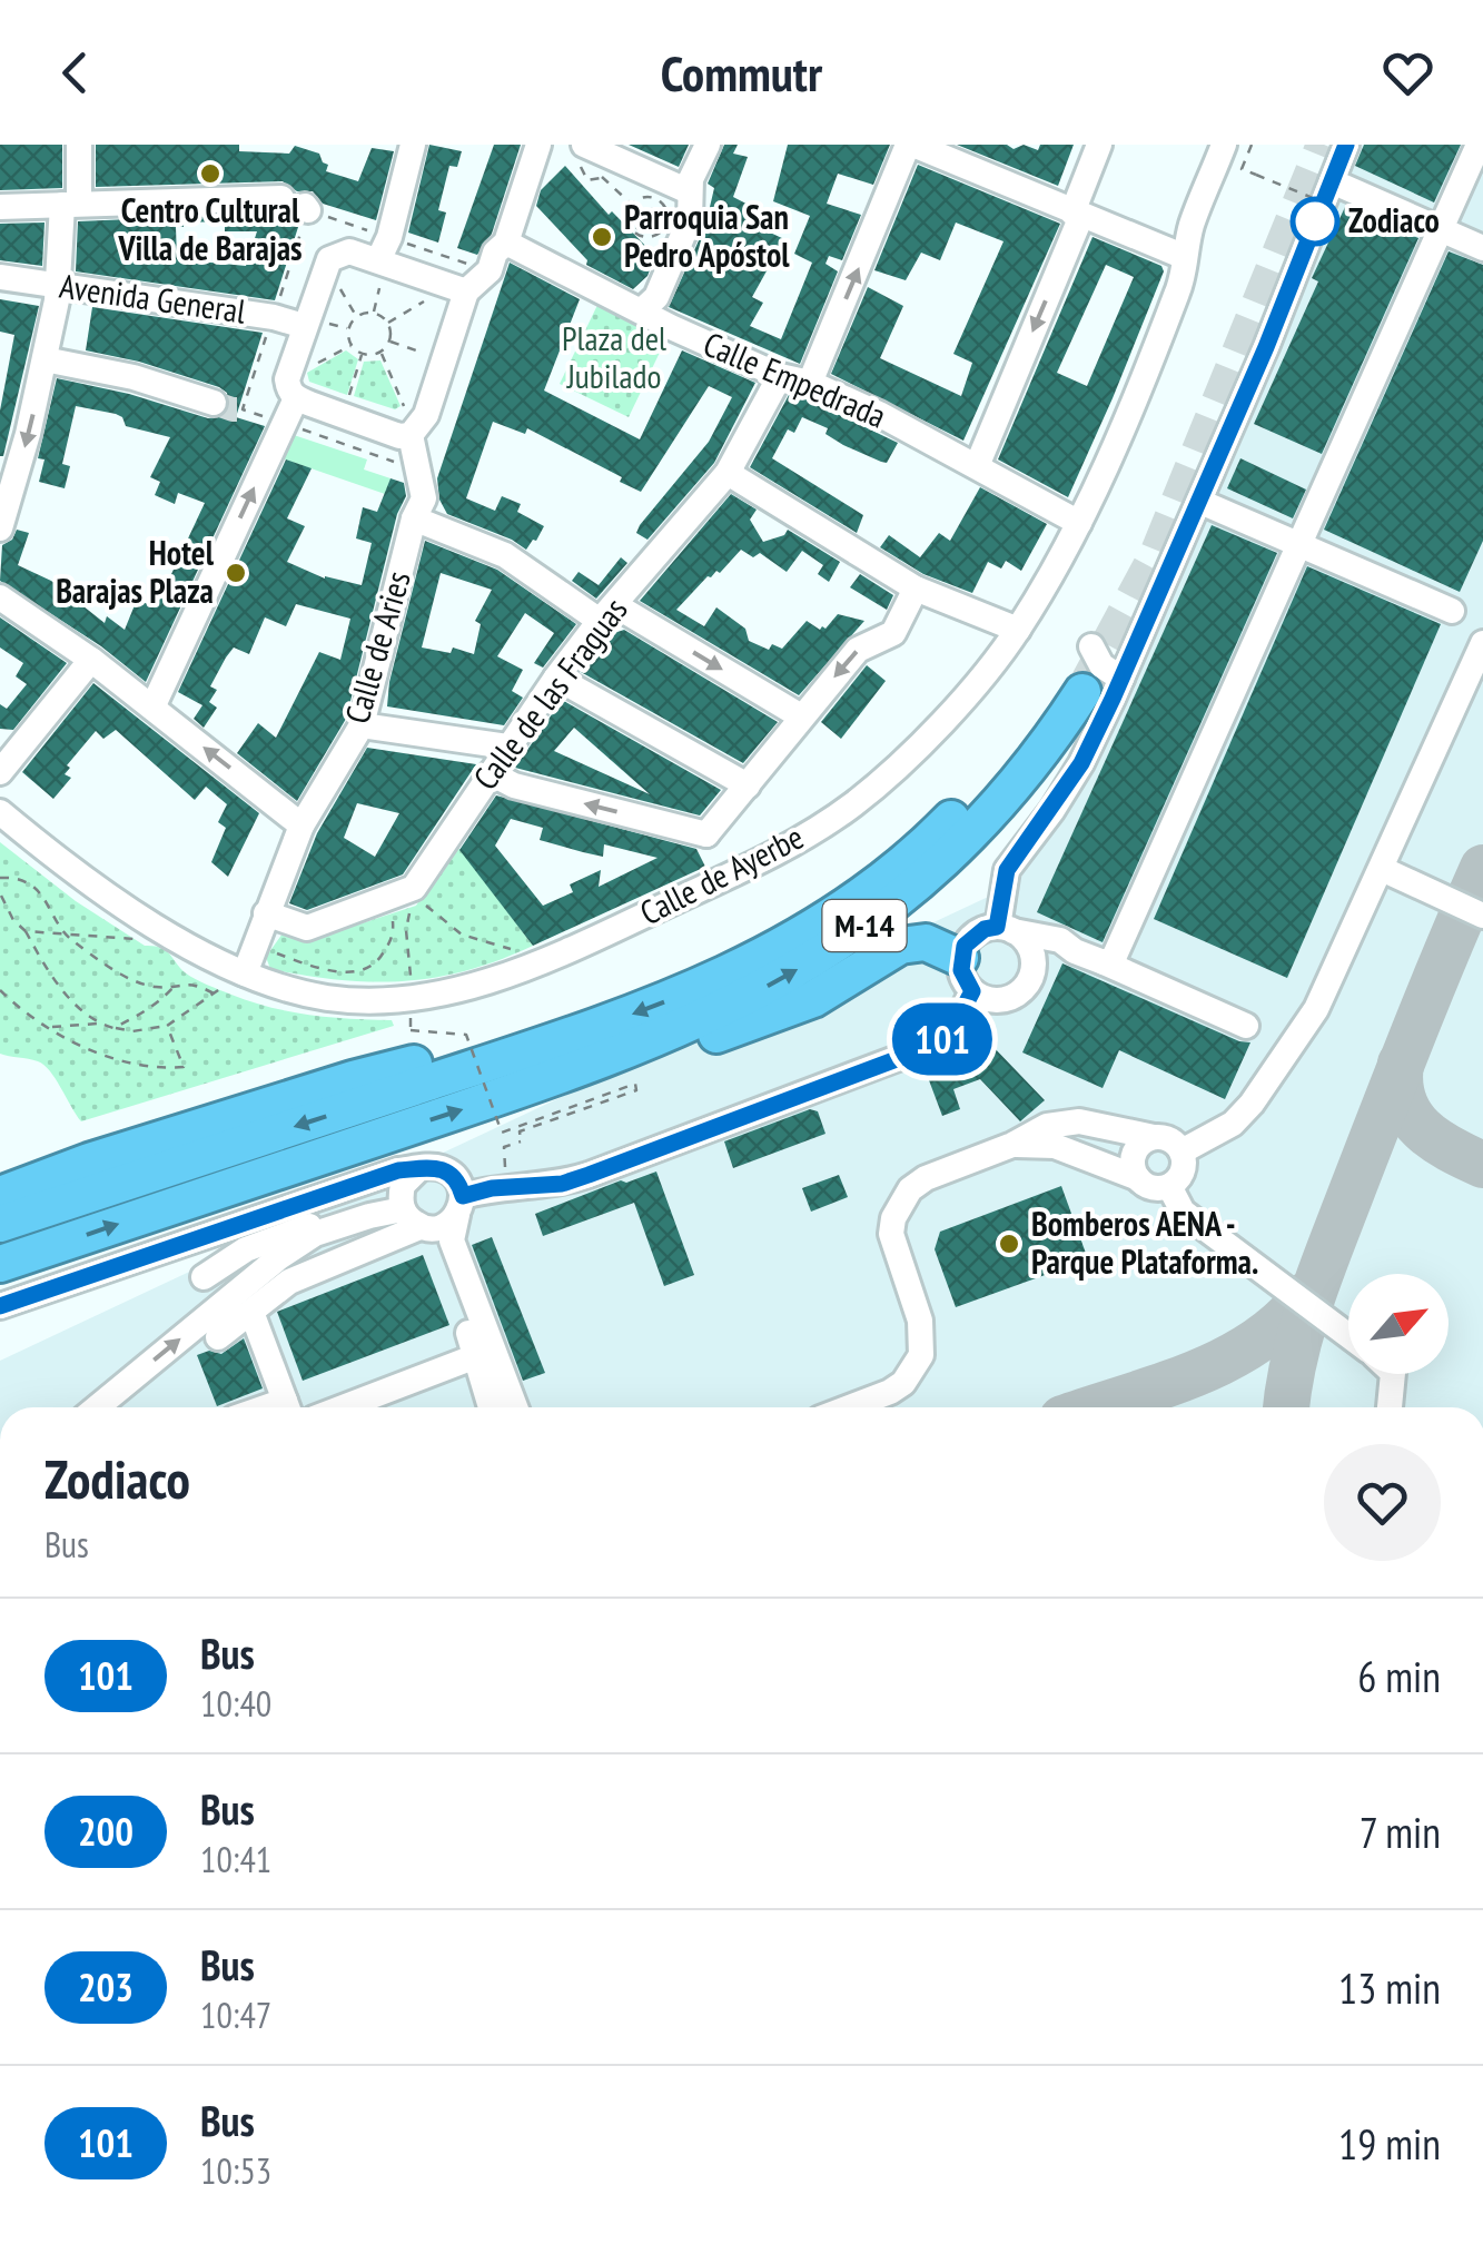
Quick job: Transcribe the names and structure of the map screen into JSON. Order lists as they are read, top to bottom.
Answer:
{
  "streets": {
    "highway": ["M-14"],
    "street": [
      "Avenida General",
      "Calle Empedrada",
      "Calle de Aries",
      "Calle de las Fraguas",
      "Calle de Ayerbe"
    ]
  },
  "crossings": [
    ["Calle Empedrada", "Calle de las Fraguas"],
    ["Calle Empedrada", "Calle de Ayerbe"],
    ["Calle de Aries", "Calle de Ayerbe"]
  ],
  "parks": ["Plaza del Jubilado"],
  "places": [
    "Centro Cultural Villa de Barajas",
    "Zodiaco",
    "Parroquia San Pedro Apóstol",
    "Hotel Barajas Plaza",
    "Bomberos AENA - Parque Plataforma."
  ],
  "lines": ["bus line 101"],
  "north": "top right",
  "page": {
    "header": "Commutr",
    "on_map": "101",
    "heading": ["Zodiaco", "Bus"],
    "list": [
      {
        "mark": "101",
        "name": "Bus",
        "note": "10:40",
        "value": "6 min"
      },
      {
        "mark": "200",
        "name": "Bus",
        "note": "10:41",
        "value": "7 min"
      },
      {
        "mark": "203",
        "name": "Bus",
        "note": "10:47",
        "value": "13 min"
      },
      {
        "mark": "101",
        "name": "Bus",
        "note": "10:53",
        "value": "19 min"
      }
    ]
  }
}
